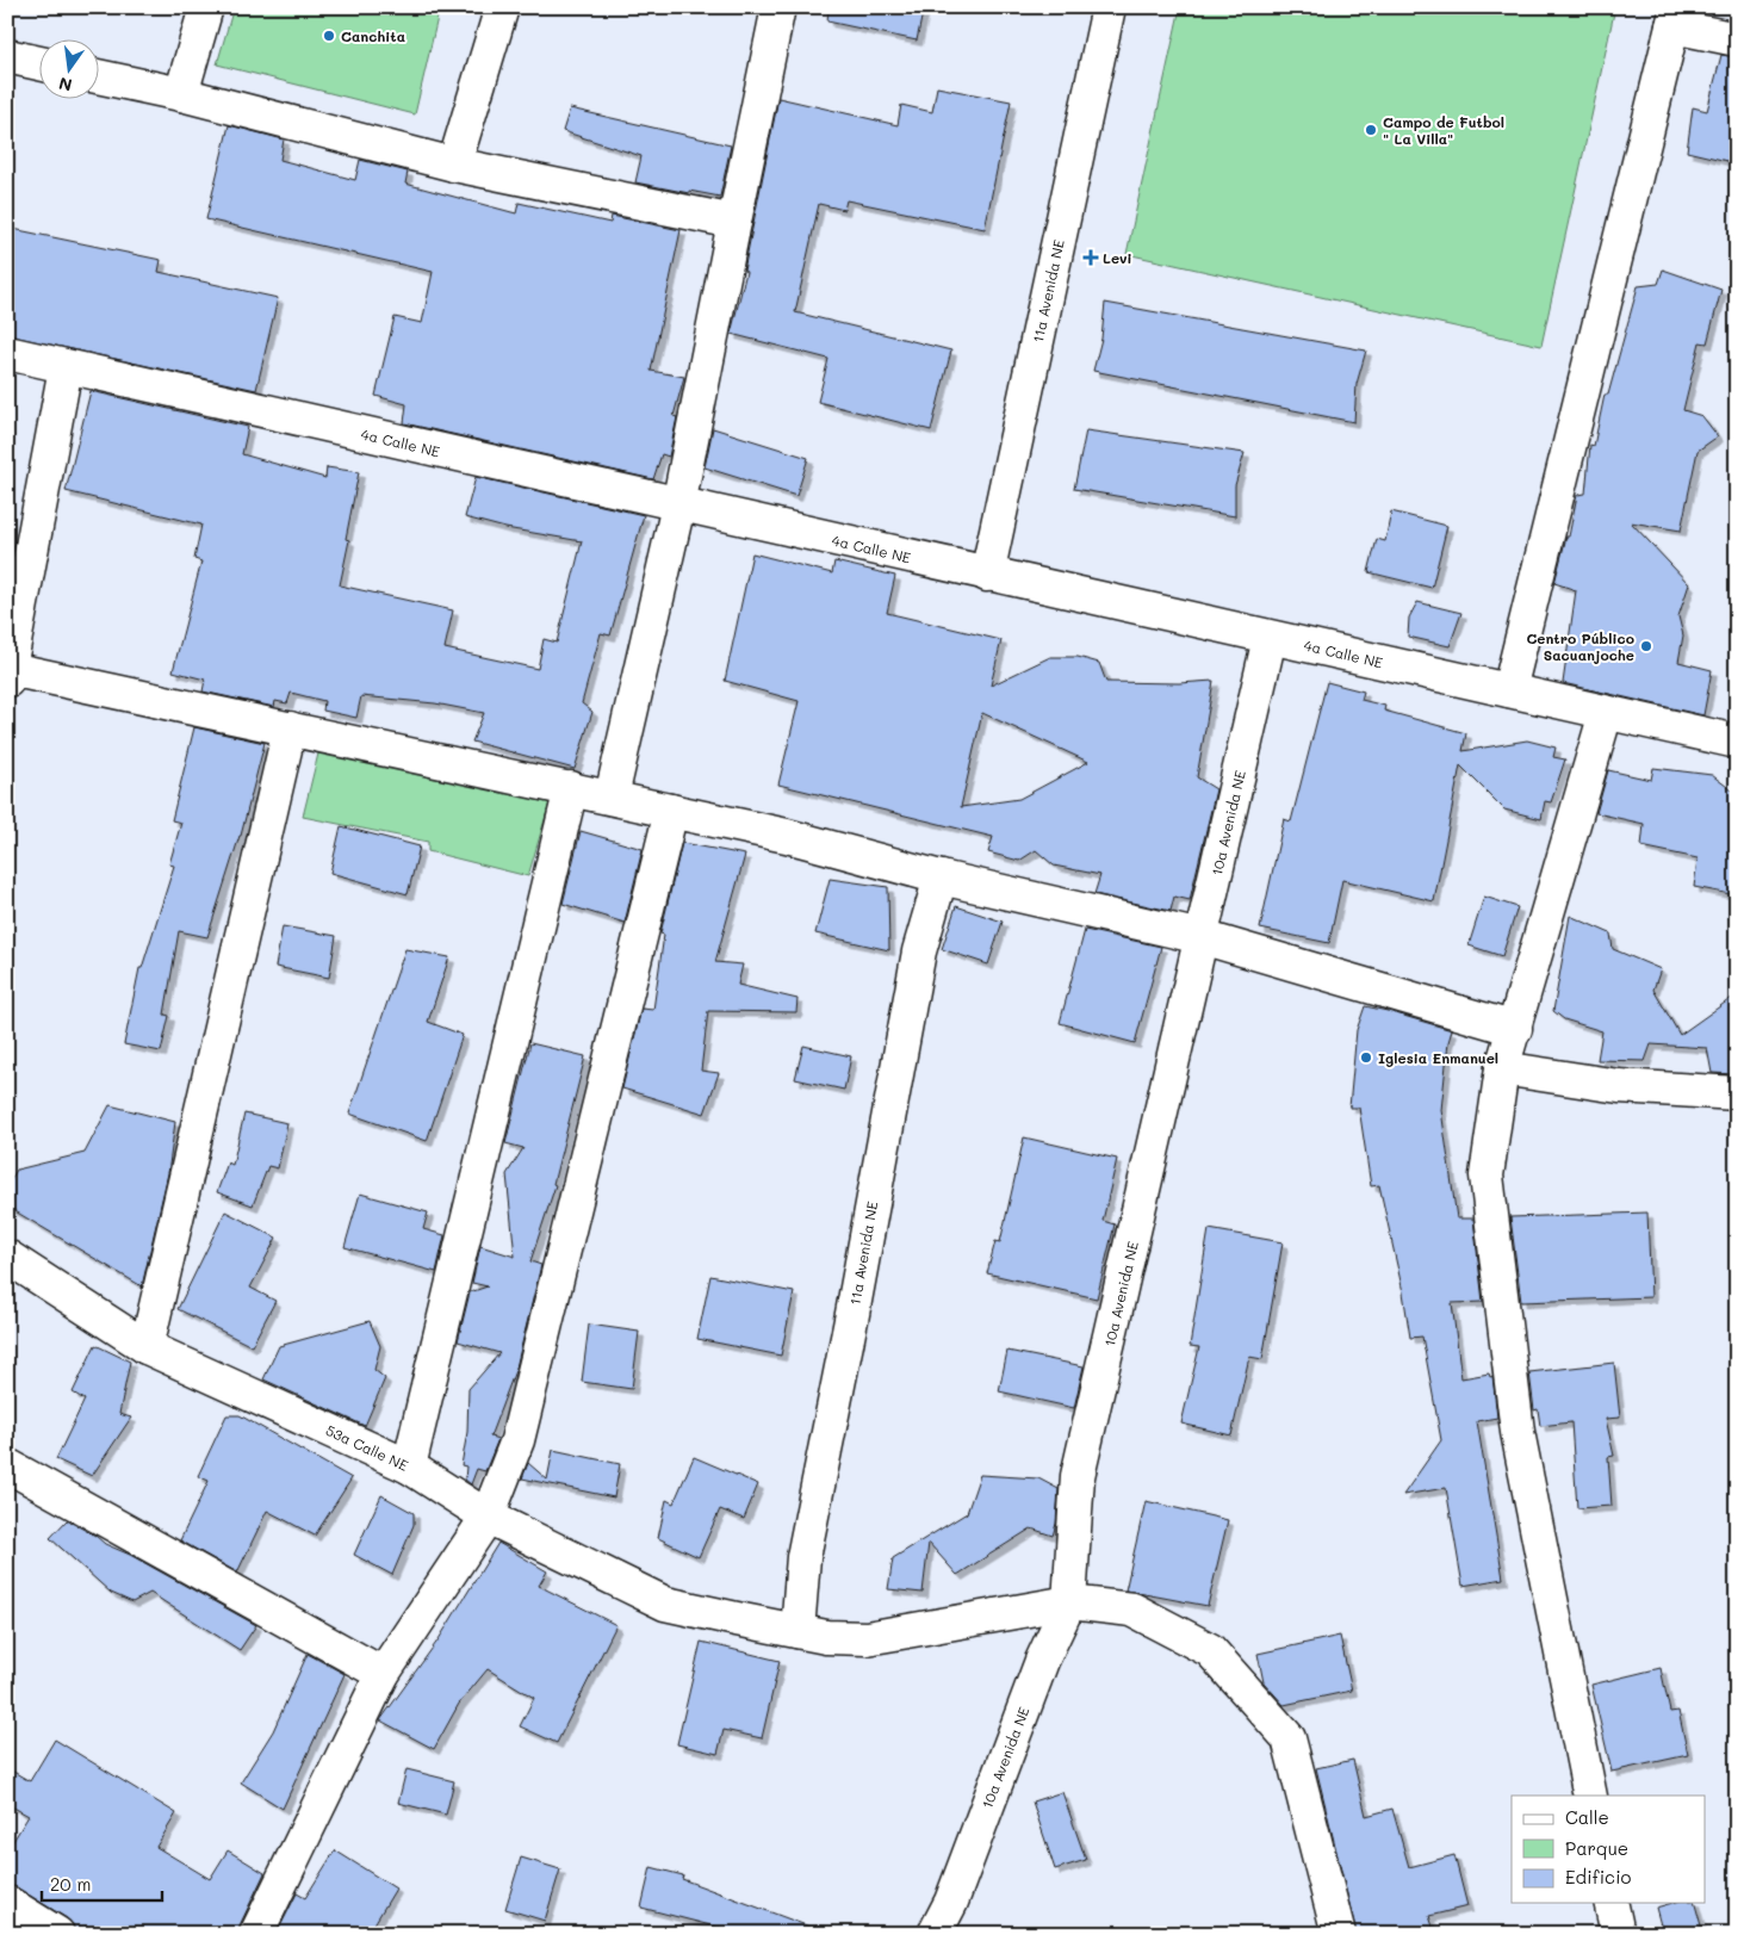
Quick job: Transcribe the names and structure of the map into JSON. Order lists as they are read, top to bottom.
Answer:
{
  "streets": {
    "street": [
      "11a Avenida NE",
      "4a Calle NE",
      "10a Avenida NE",
      "53a Calle NE"
    ]
  },
  "crossings": [
    ["11a Avenida NE", "4a Calle NE"],
    ["11a Avenida NE", "53a Calle NE"],
    ["4a Calle NE", "10a Avenida NE"],
    ["10a Avenida NE", "53a Calle NE"]
  ],
  "places": {
    "other": [
      "Canchita",
      "Campo de Futbol \" La Villa\"",
      "Centro Público Sacuanjoche",
      "Iglesia Enmanuel"
    ],
    "health": ["Levi"]
  },
  "legend": ["Calle", "Parque", "Edificio"],
  "scale_bar": "20 m",
  "north": "bottom"
}
